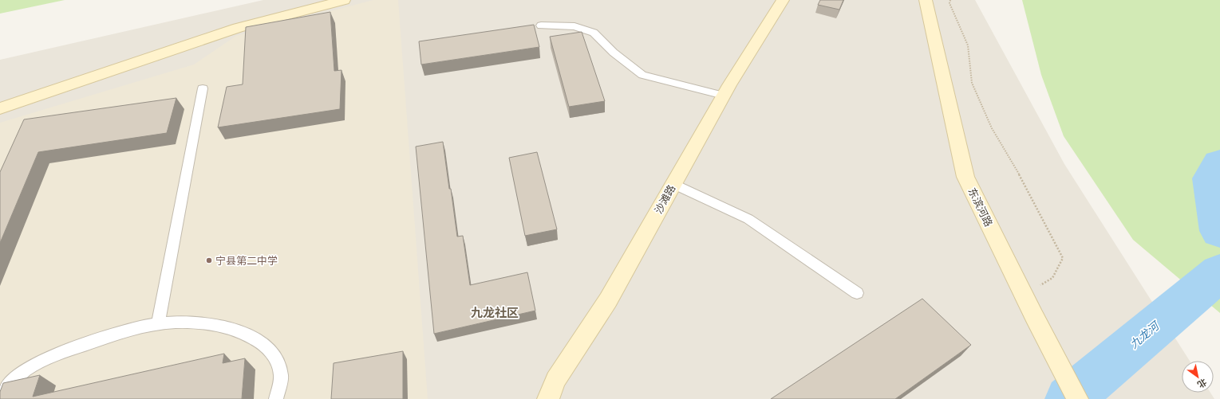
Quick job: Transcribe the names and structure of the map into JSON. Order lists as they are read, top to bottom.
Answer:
{
  "streets": {
    "main road": ["沙滩路", "东滨河路"]
  },
  "districts": ["九龙社区"],
  "water": ["九龙河"],
  "places": ["宁县第二中学"],
  "north": "bottom right"
}
